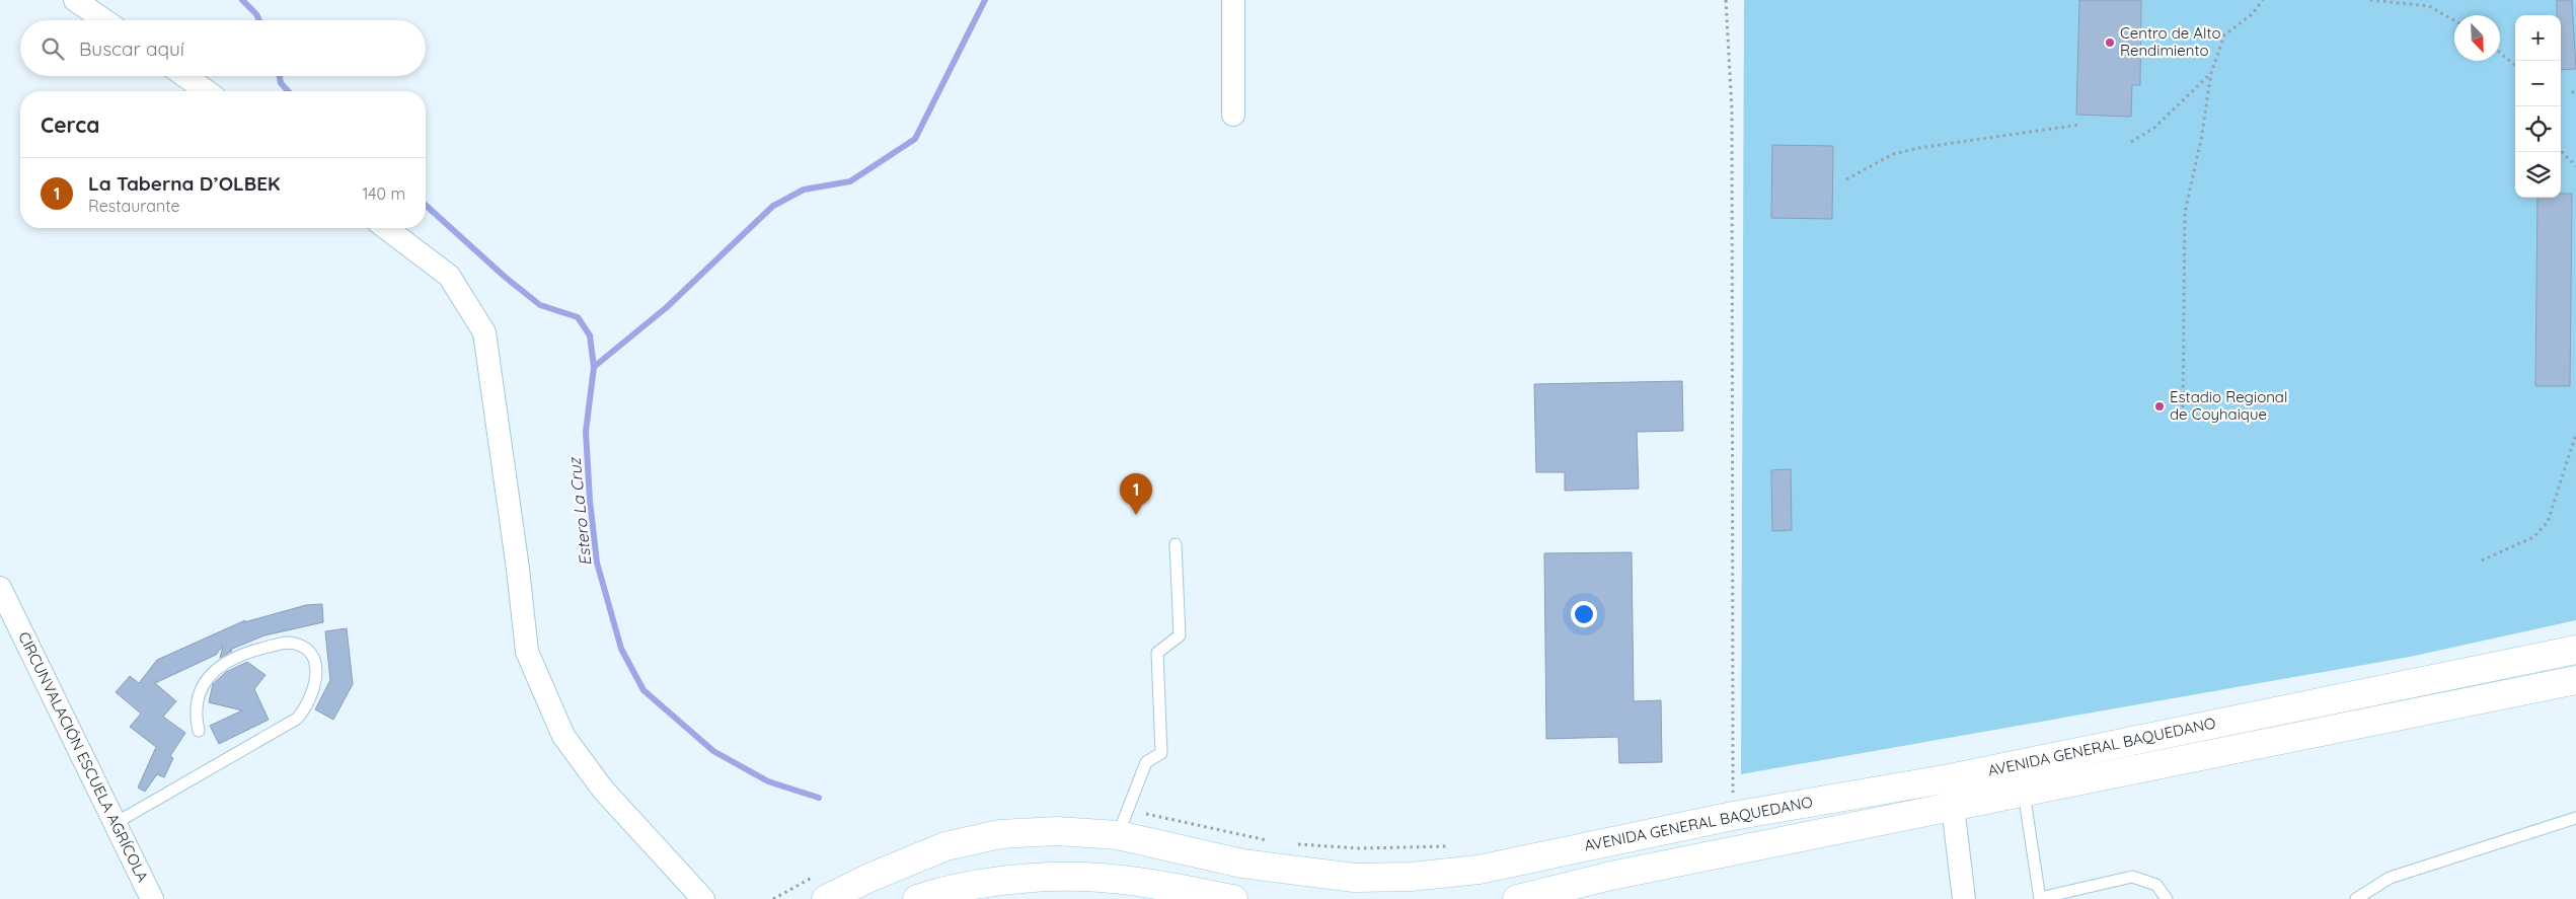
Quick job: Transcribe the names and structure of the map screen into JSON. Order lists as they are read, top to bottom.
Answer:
{
  "streets": {
    "main road": ["AVENIDA GENERAL BAQUEDANO"],
    "street": ["CIRCUNVALACIÓN ESCUELA AGRÍCOLA"]
  },
  "water": ["Estero La Cruz"],
  "places": ["Centro de Alto Rendimiento", "Estadio Regional de Coyhaique"],
  "north": "bottom right",
  "page": {
    "map_buttons": ["+", "−"],
    "search": "Buscar aquí",
    "heading": "Cerca",
    "list": [
      {
        "mark": "1",
        "name": "La Taberna D’OLBEK",
        "note": "Restaurante",
        "value": "140 m"
      }
    ],
    "pins": "1"
  }
}
